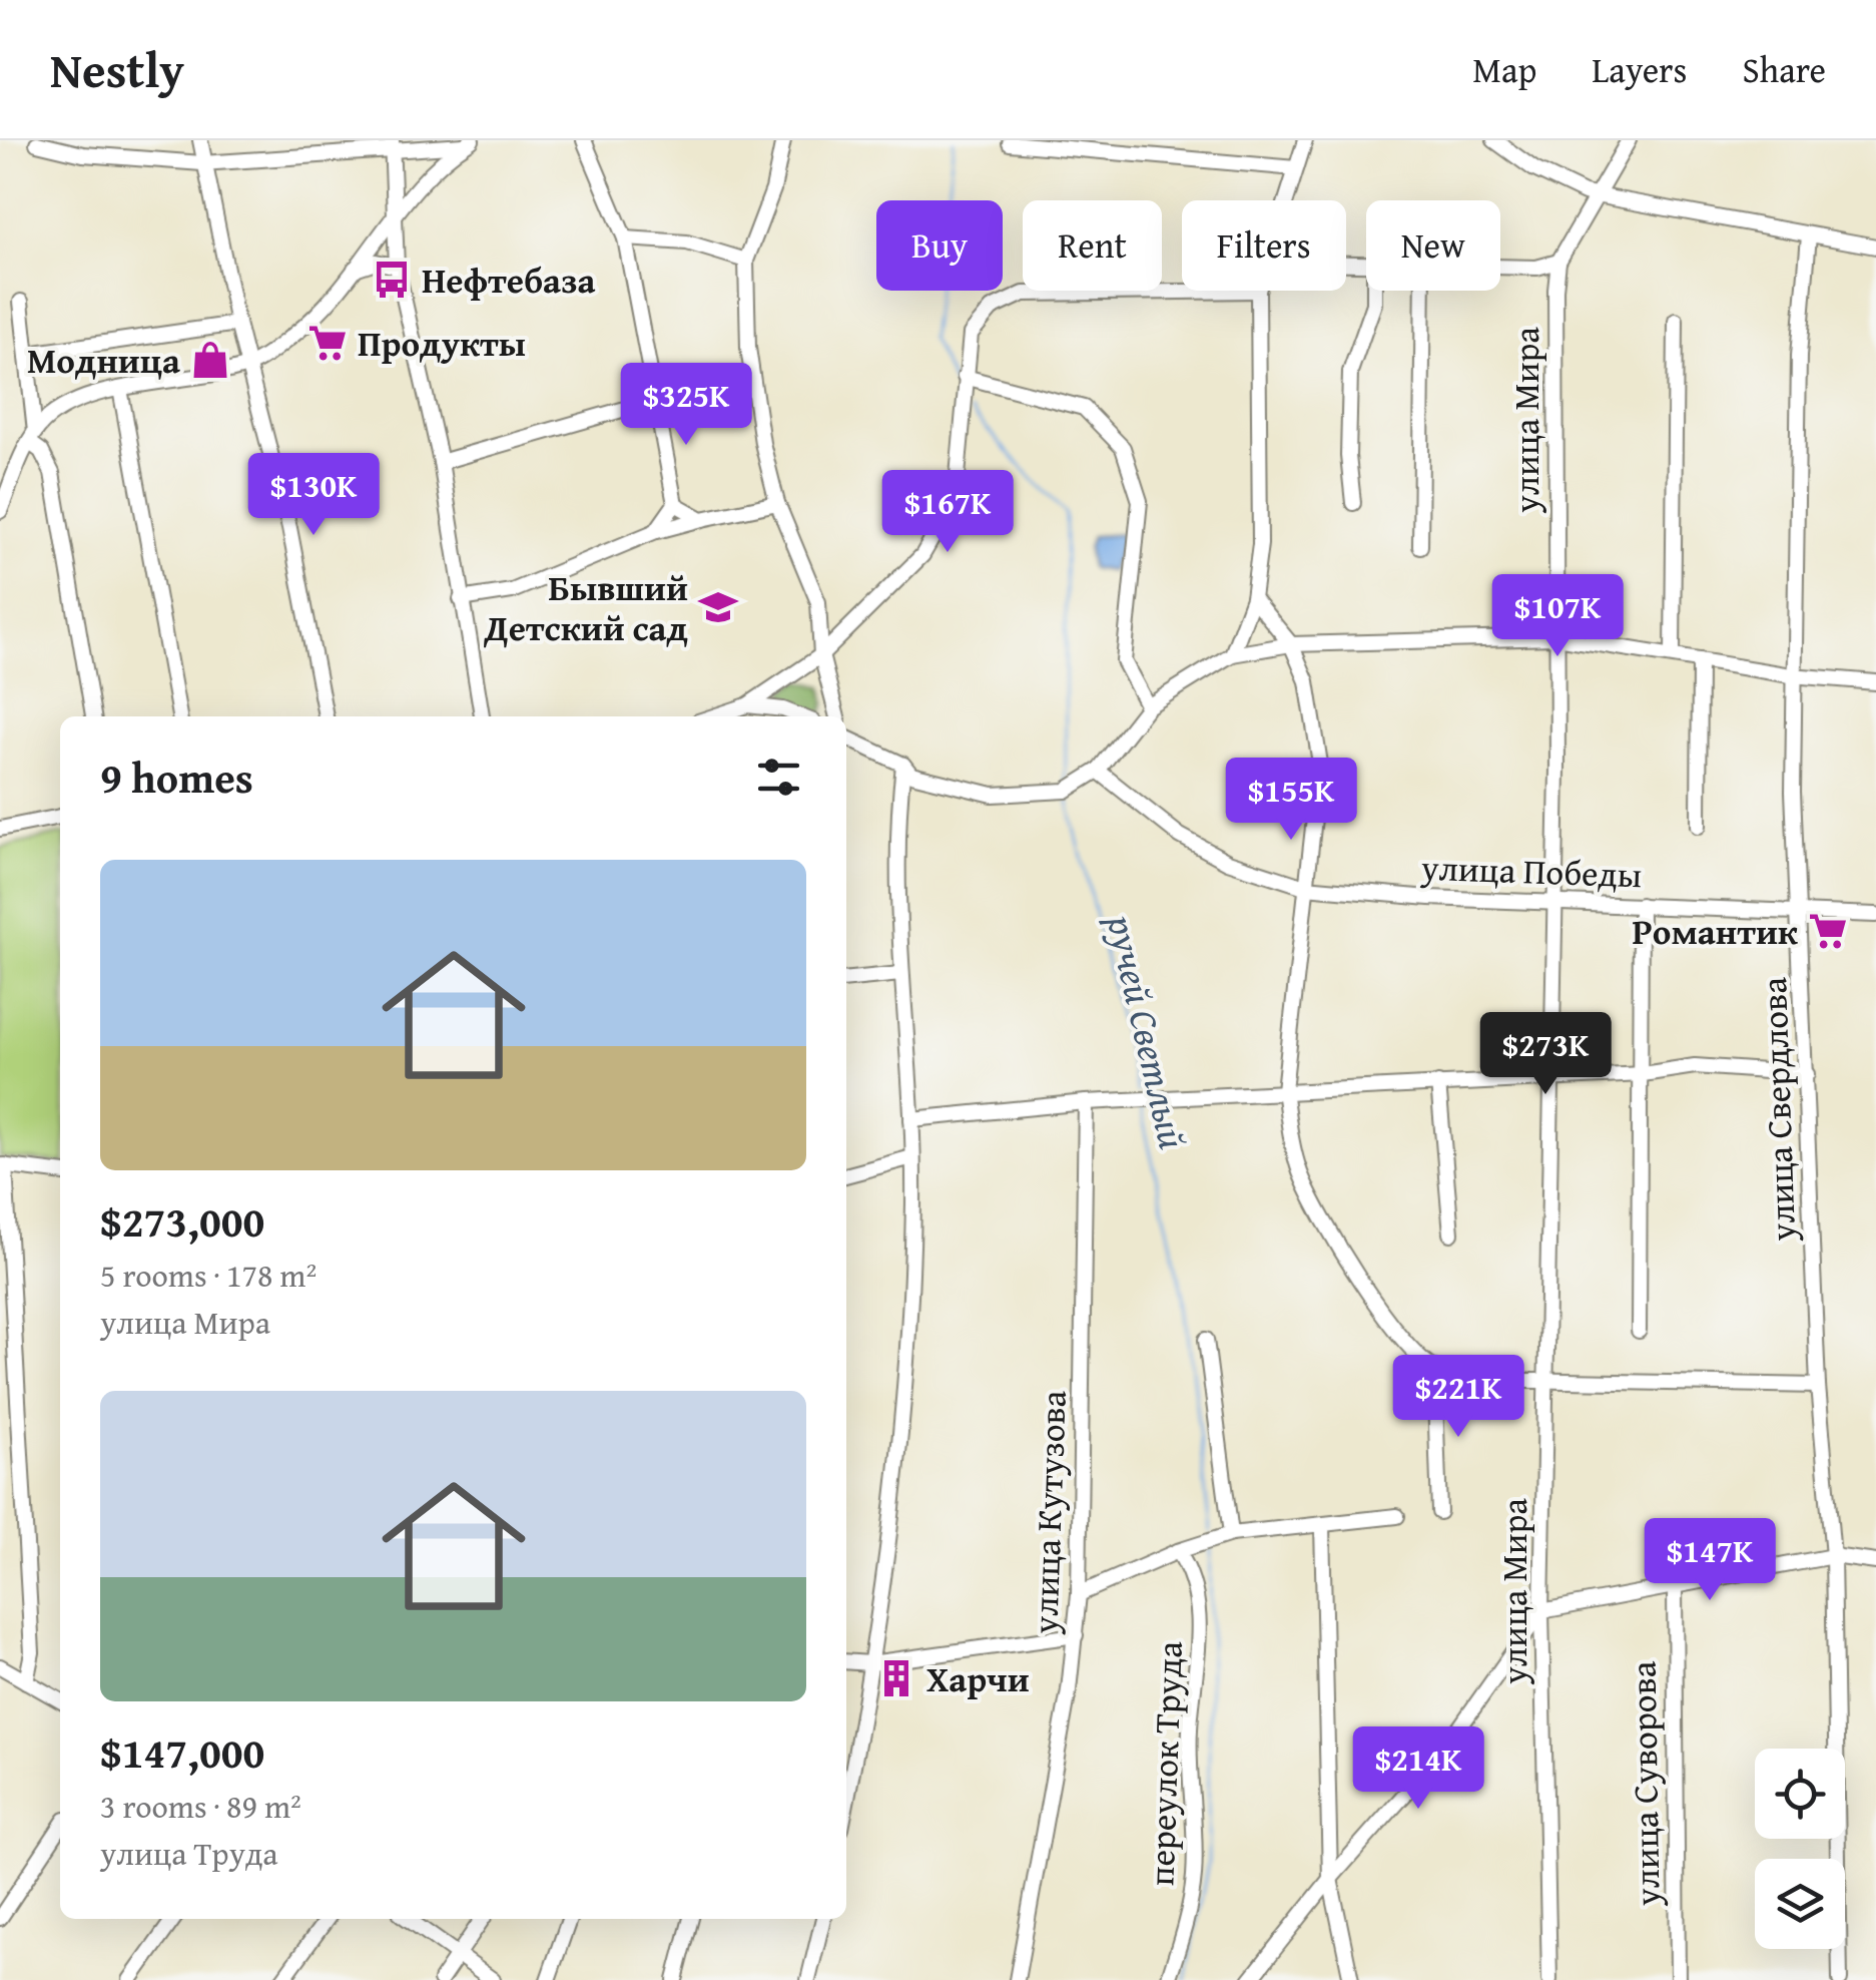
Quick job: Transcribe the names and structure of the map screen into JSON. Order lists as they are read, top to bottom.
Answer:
{
  "streets": {
    "street": [
      "улица Мира",
      "улица Победы",
      "улица Свердлова",
      "улица Кутузова",
      "переулок Труда",
      "улица Суворова"
    ]
  },
  "crossings": [
    ["улица Мира", "улица Победы"],
    ["улица Победы", "улица Свердлова"]
  ],
  "water": ["ручей Светлый"],
  "places": {
    "bus stop": ["Нефтебаза"],
    "supermarket": ["Продукты", "Романтик"],
    "shop": ["Модница"],
    "school or university": ["Бывший Детский сад"],
    "building": ["Харчи"]
  },
  "page": {
    "header": "Nestly",
    "nav": ["Map", "Layers", "Share"],
    "chip": [
      "Buy",
      "Rent",
      "Filters",
      "New"
    ],
    "price": [
      "$325K",
      "$130K",
      "$167K",
      "$107K",
      "$155K",
      "$273K",
      "$221K",
      "$147K",
      "$214K"
    ],
    "heading": "9 homes",
    "list": [
      {
        "name": "$273,000",
        "note": "5 rooms · 178 m² · улица Мира"
      },
      {
        "name": "$147,000",
        "note": "3 rooms · 89 m² · улица Труда"
      }
    ]
  }
}
